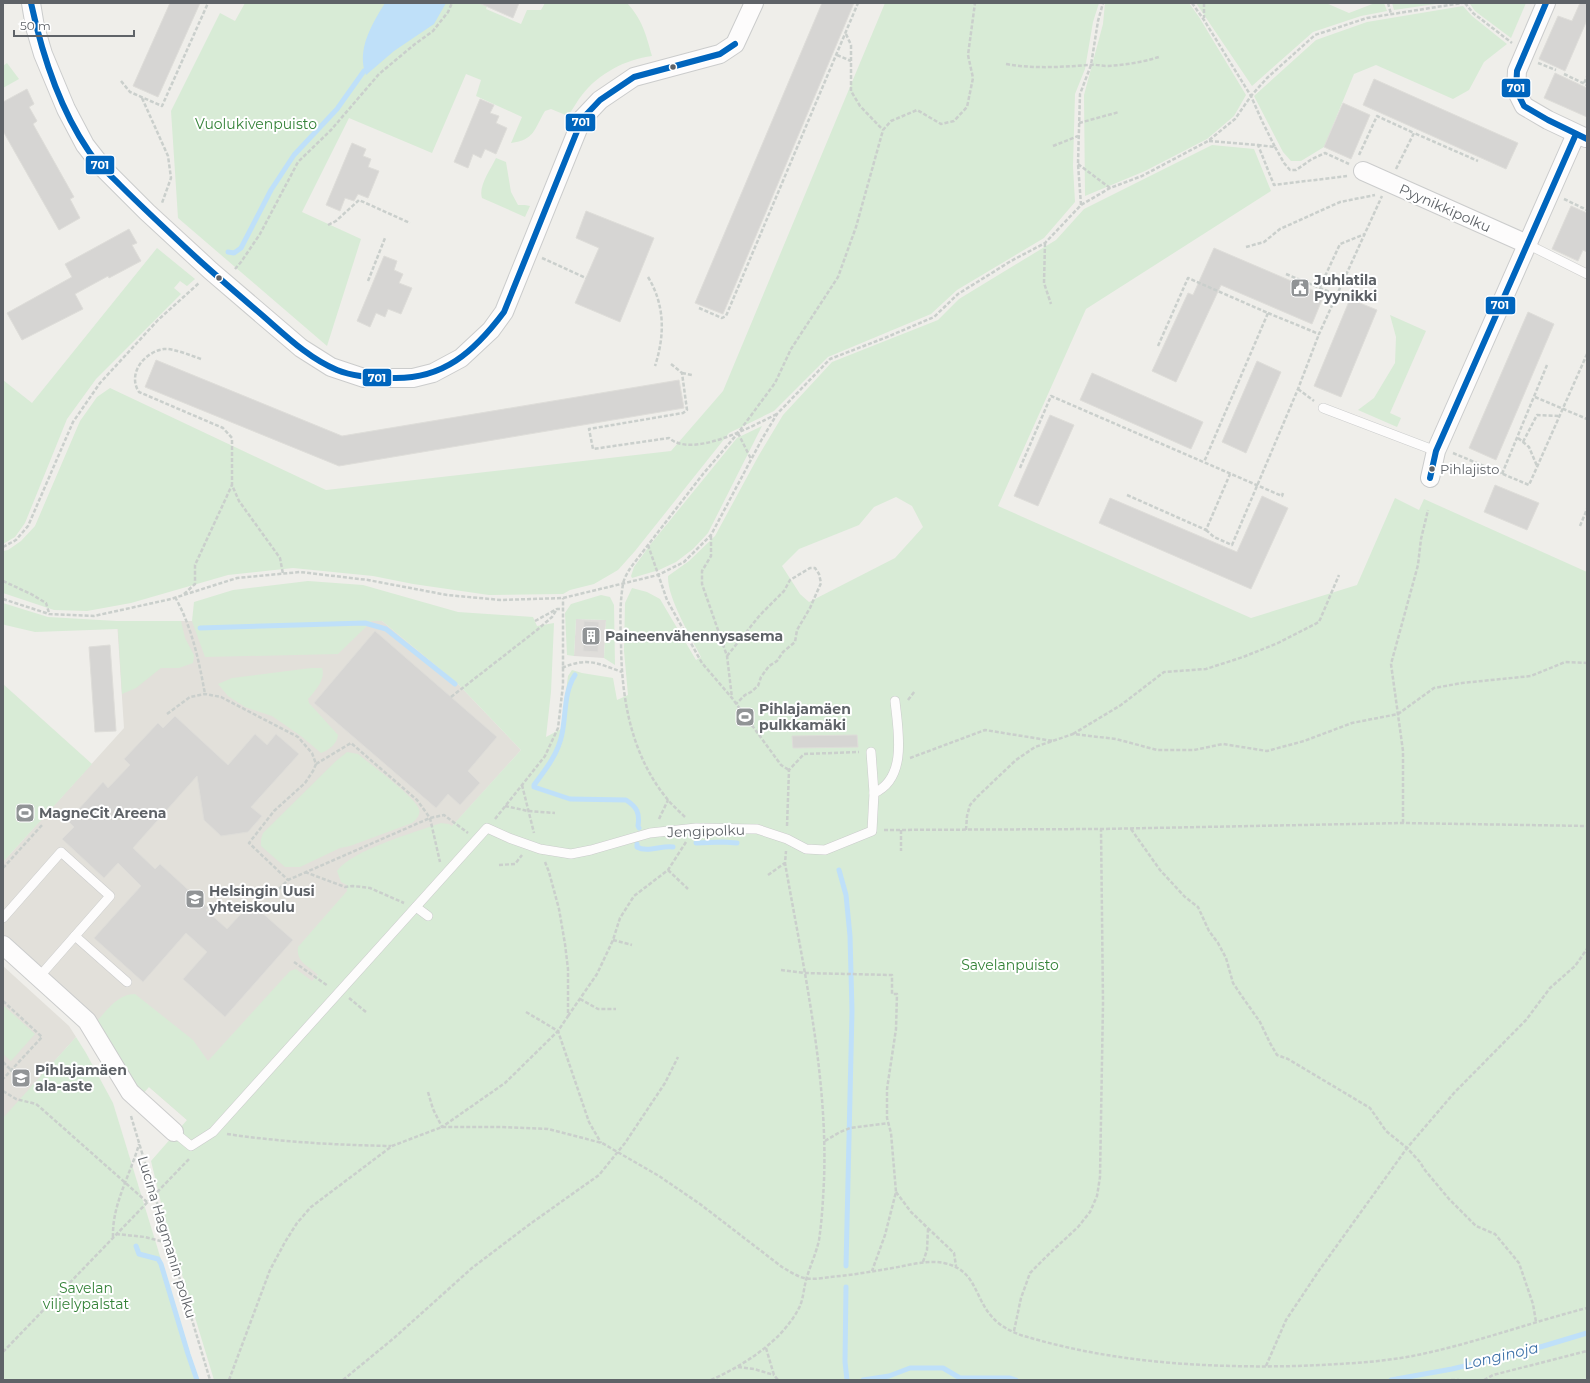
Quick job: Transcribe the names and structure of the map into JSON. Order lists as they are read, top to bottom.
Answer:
{
  "streets": {
    "street": ["Pyynikkipolku"],
    "lane": ["Jengipolku"],
    "path": ["Lucina Hagmanin polku"]
  },
  "water": ["Longinoja"],
  "parks": ["Vuolukivenpuisto", "Savelanpuisto", "Savelan viljelypalstat"],
  "places": {
    "public building": ["Juhlatila Pyynikki"],
    "other": ["Pihlajisto"],
    "building": ["Paineenvähennysasema"],
    "sports": ["Pihlajamäen pulkkamäki", "MagneCit Areena"],
    "school or university": ["Helsingin Uusi yhteiskoulu", "Pihlajamäen ala-aste"]
  },
  "lines": ["transit line 701"],
  "scale_bar": "50 m"
}
